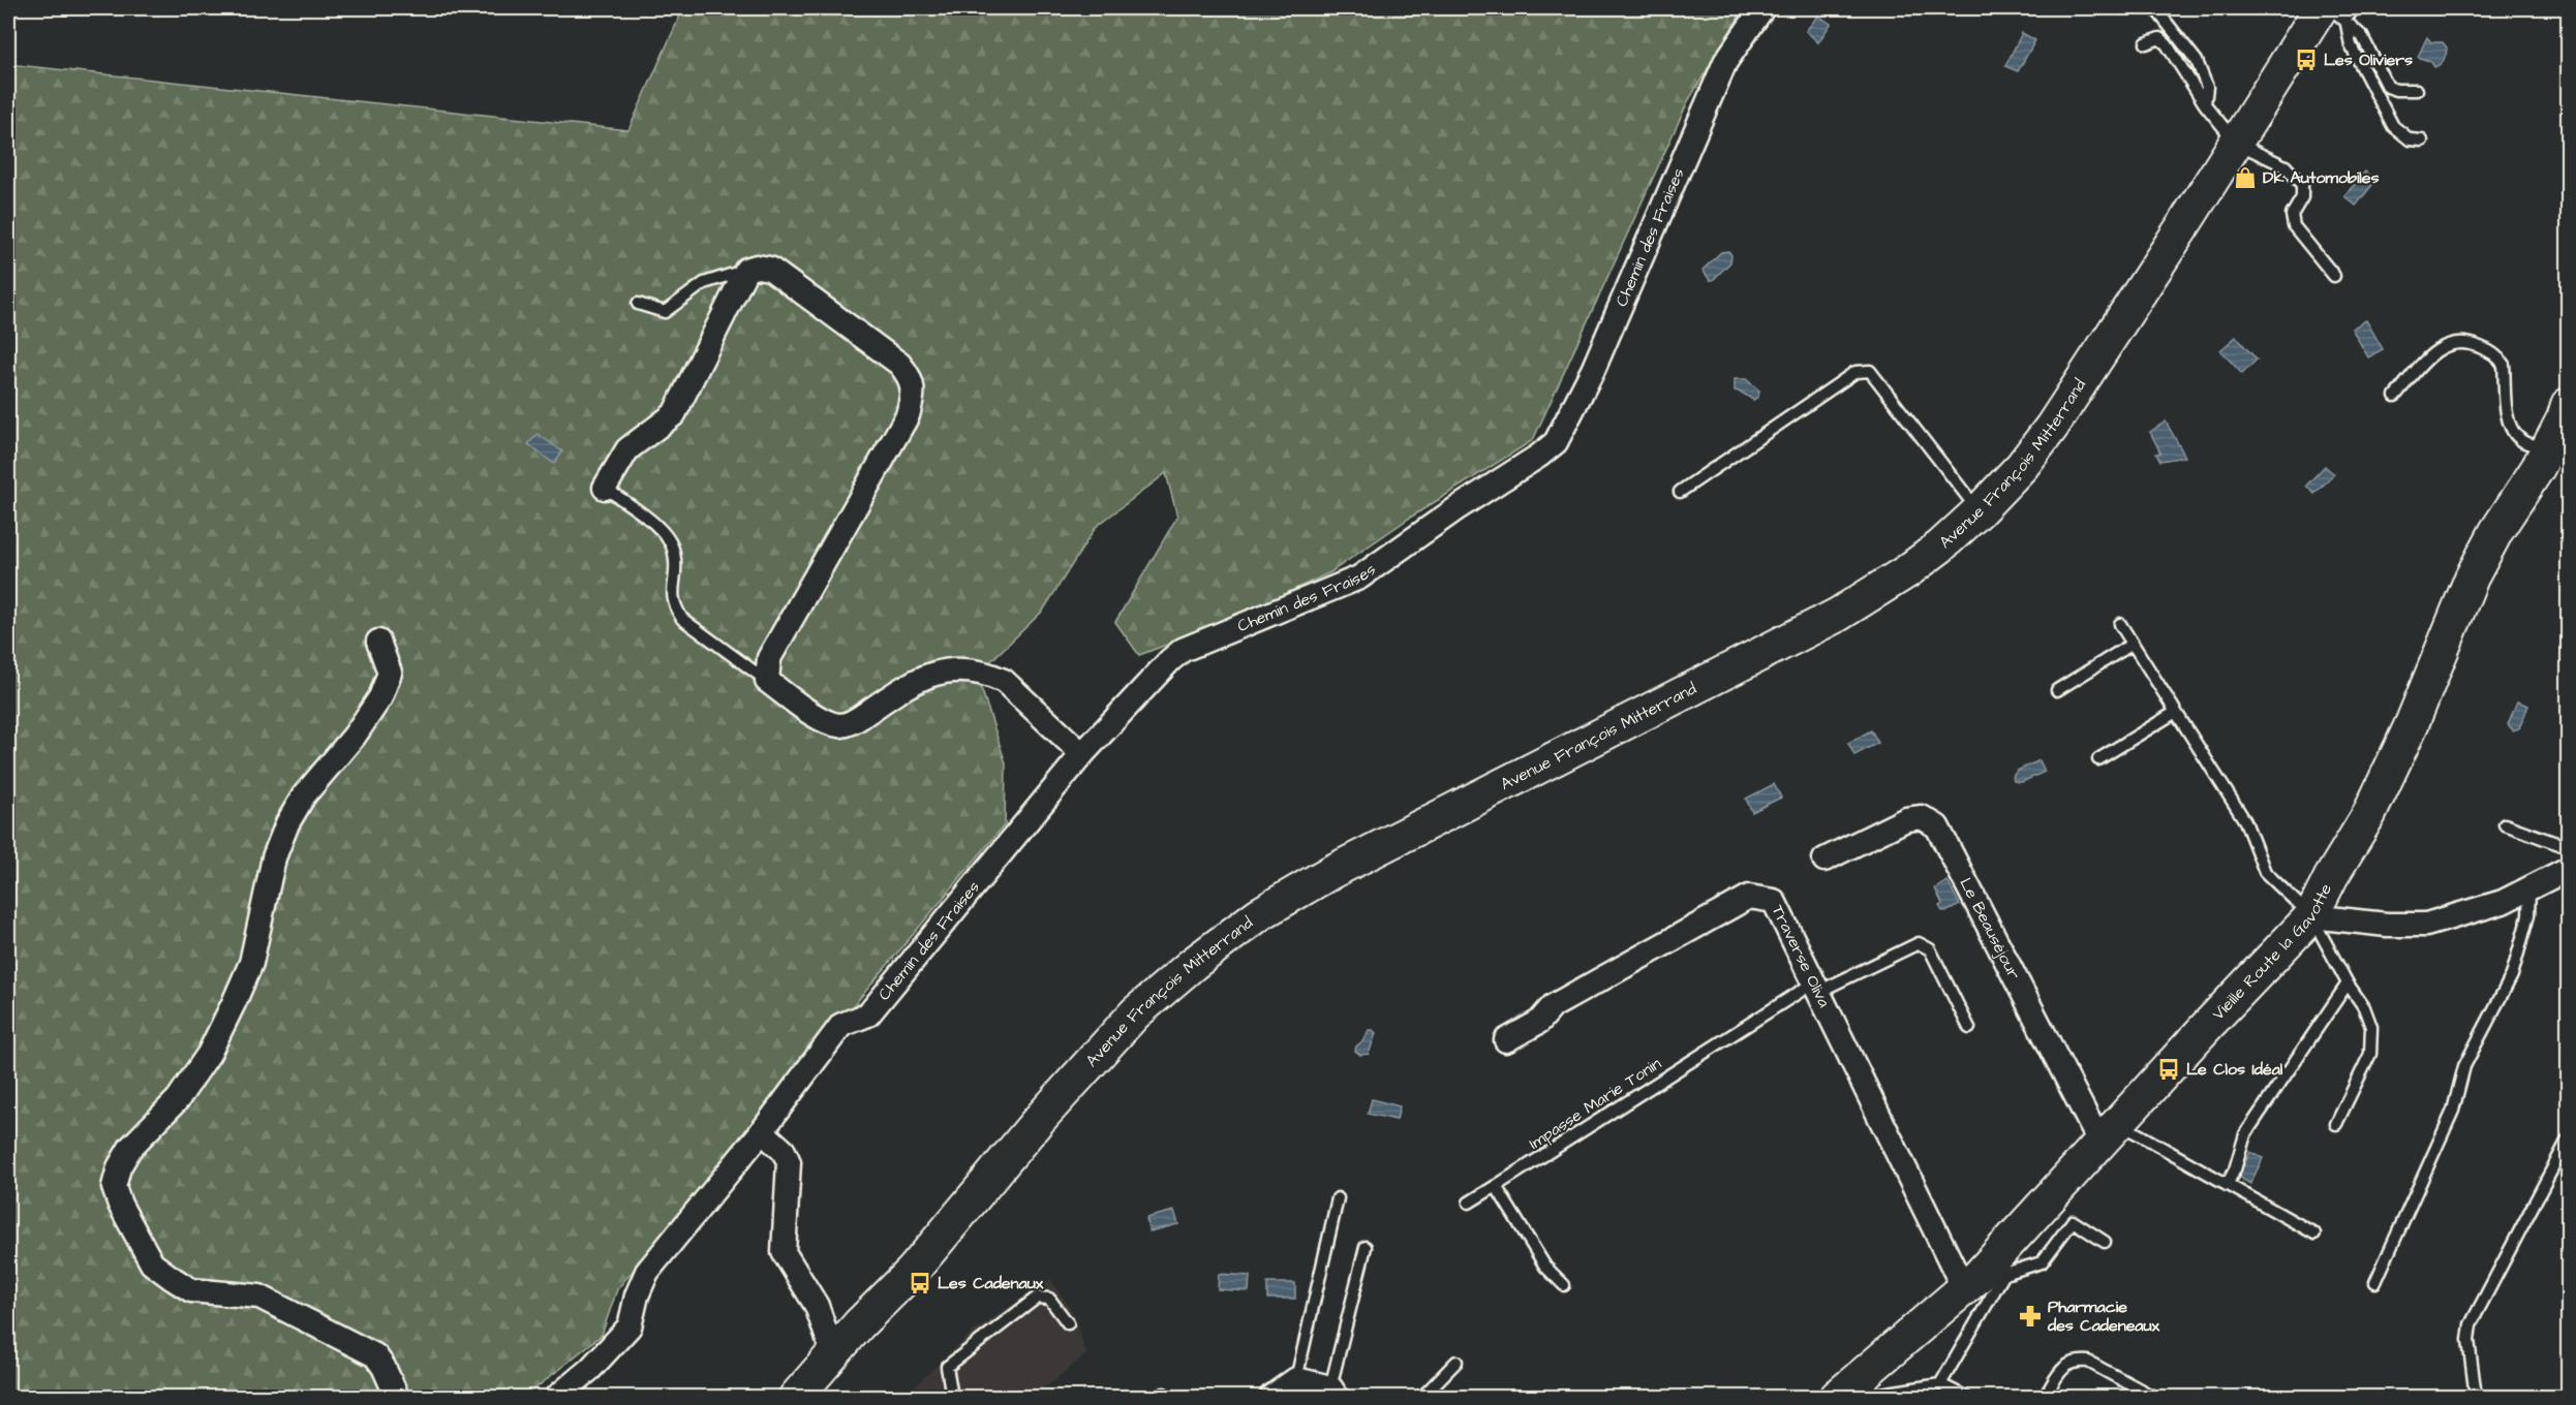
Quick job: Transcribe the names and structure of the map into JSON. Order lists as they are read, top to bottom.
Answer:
{
  "streets": {
    "main road": ["Avenue François Mitterrand", "Vieille Route la Gavotte"],
    "street": ["Chemin des Fraises", "Le Beauséjour", "Traverse Oliva"],
    "lane": ["Impasse Marie Tonin"]
  },
  "crossings": [
    ["Le Beauséjour", "Vieille Route la Gavotte"],
    ["Vieille Route la Gavotte", "Traverse Oliva"],
    ["Traverse Oliva", "Impasse Marie Tonin"]
  ],
  "places": {
    "bus stop": ["Les Oliviers", "Le Clos Idéal", "Les Cadenaux"],
    "shop": ["Dk Automobiles"],
    "pharmacy": ["Pharmacie des Cadeneaux"]
  }
}
